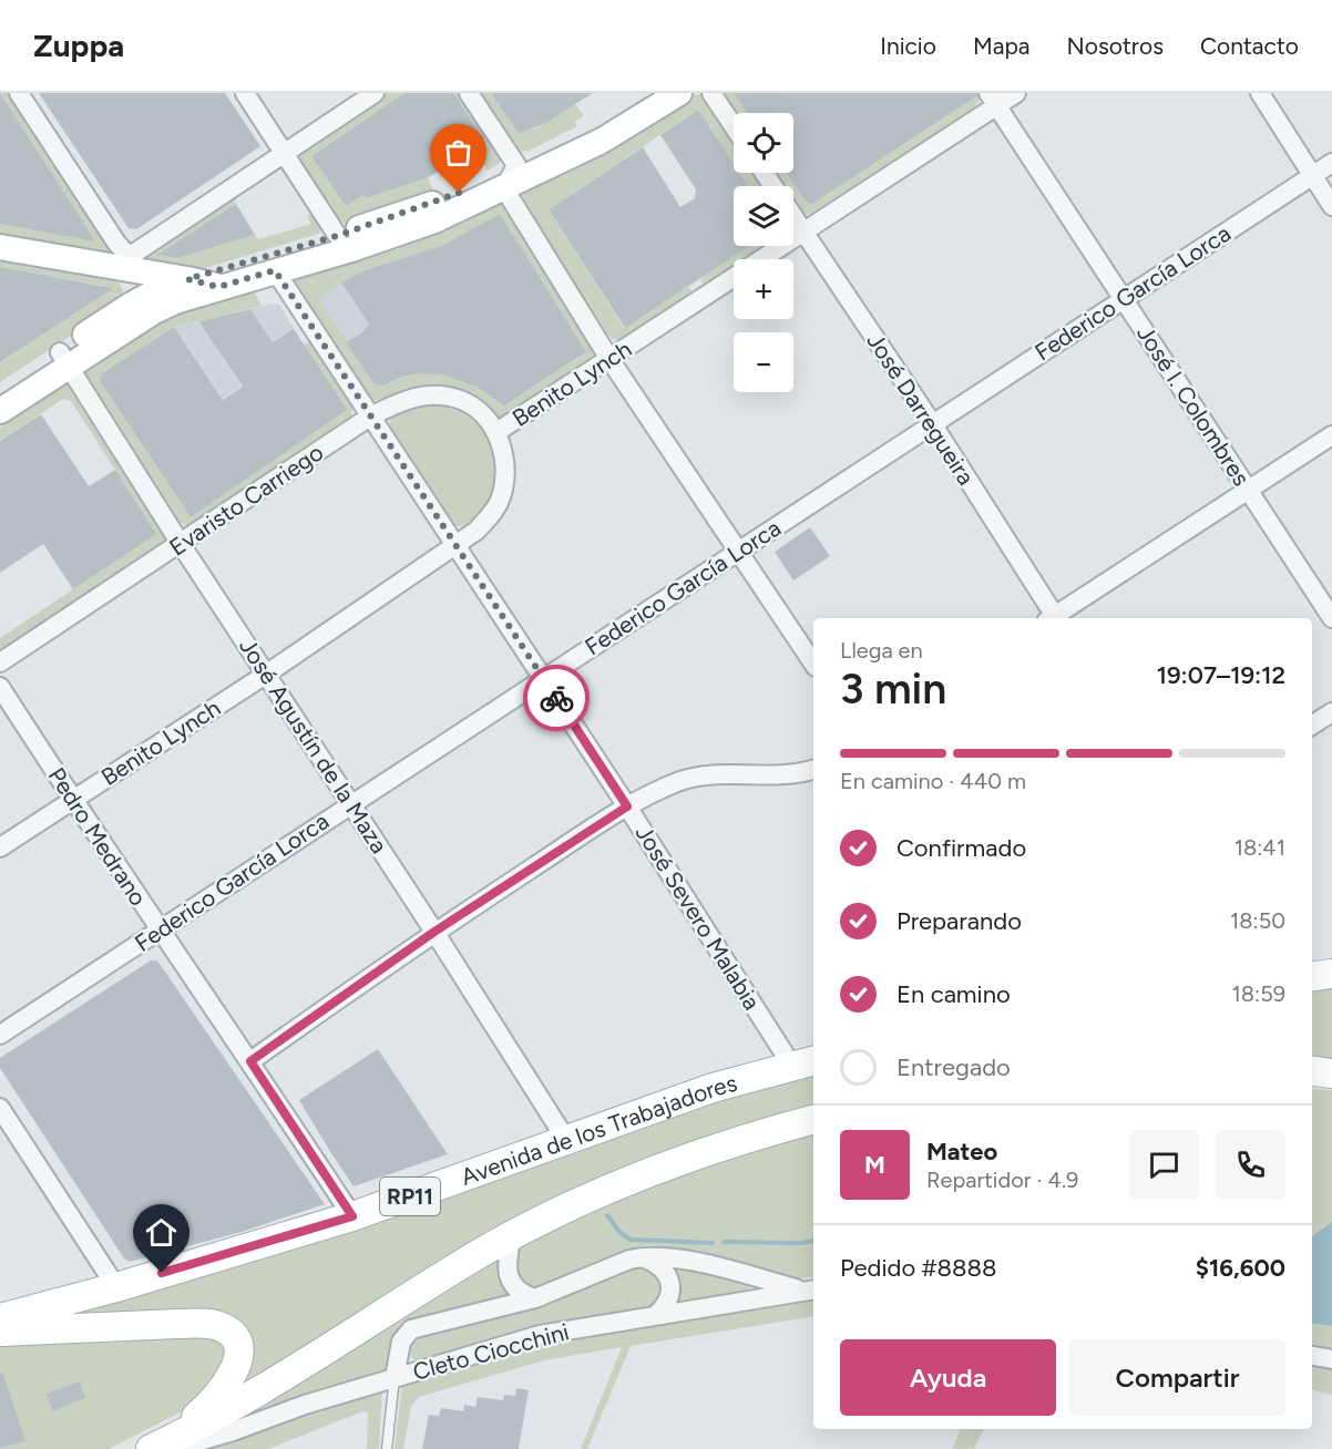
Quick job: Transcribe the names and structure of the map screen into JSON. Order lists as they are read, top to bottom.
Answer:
{
  "streets": {
    "main road": ["Avenida de los Trabajadores", "RP11"],
    "street": [
      "Federico García Lorca",
      "Benito Lynch",
      "José I. Colombres",
      "José Darregueira",
      "Evaristo Carriego",
      "José Agustín de la Maza",
      "Pedro Medrano",
      "José Severo Malabia",
      "Cleto Ciocchini"
    ]
  },
  "crossings": [
    ["Federico García Lorca", "José I. Colombres"],
    ["Federico García Lorca", "José Darregueira"],
    ["Federico García Lorca", "José Agustín de la Maza"],
    ["Federico García Lorca", "Pedro Medrano"],
    ["Federico García Lorca", "José Severo Malabia"],
    ["Benito Lynch", "José I. Colombres"],
    ["Benito Lynch", "José Darregueira"],
    ["Benito Lynch", "Evaristo Carriego"],
    ["Benito Lynch", "José Agustín de la Maza"],
    ["Benito Lynch", "Pedro Medrano"],
    ["Benito Lynch", "José Severo Malabia"],
    ["Evaristo Carriego", "José Agustín de la Maza"],
    ["Evaristo Carriego", "José Severo Malabia"],
    ["José Agustín de la Maza", "Avenida de los Trabajadores"],
    ["Pedro Medrano", "Avenida de los Trabajadores"],
    ["José Severo Malabia", "Avenida de los Trabajadores"]
  ],
  "page": {
    "header": "Zuppa",
    "nav": [
      "Inicio",
      "Mapa",
      "Nosotros",
      "Contacto"
    ],
    "map_buttons": ["+", "−"],
    "heading": ["3 min", "Llega en", "19:07–19:12"],
    "panel": [
      "Mateo",
      "Repartidor · 4.9",
      "Pedido #8888",
      "$16,600"
    ],
    "bar": "En camino · 440 m",
    "list": [
      ["Confirmado", "18:41"],
      ["Preparando", "18:50"],
      ["En camino", "18:59"],
      "Entregado"
    ],
    "round": "M",
    "buttons": ["Ayuda", "Compartir"]
  }
}
